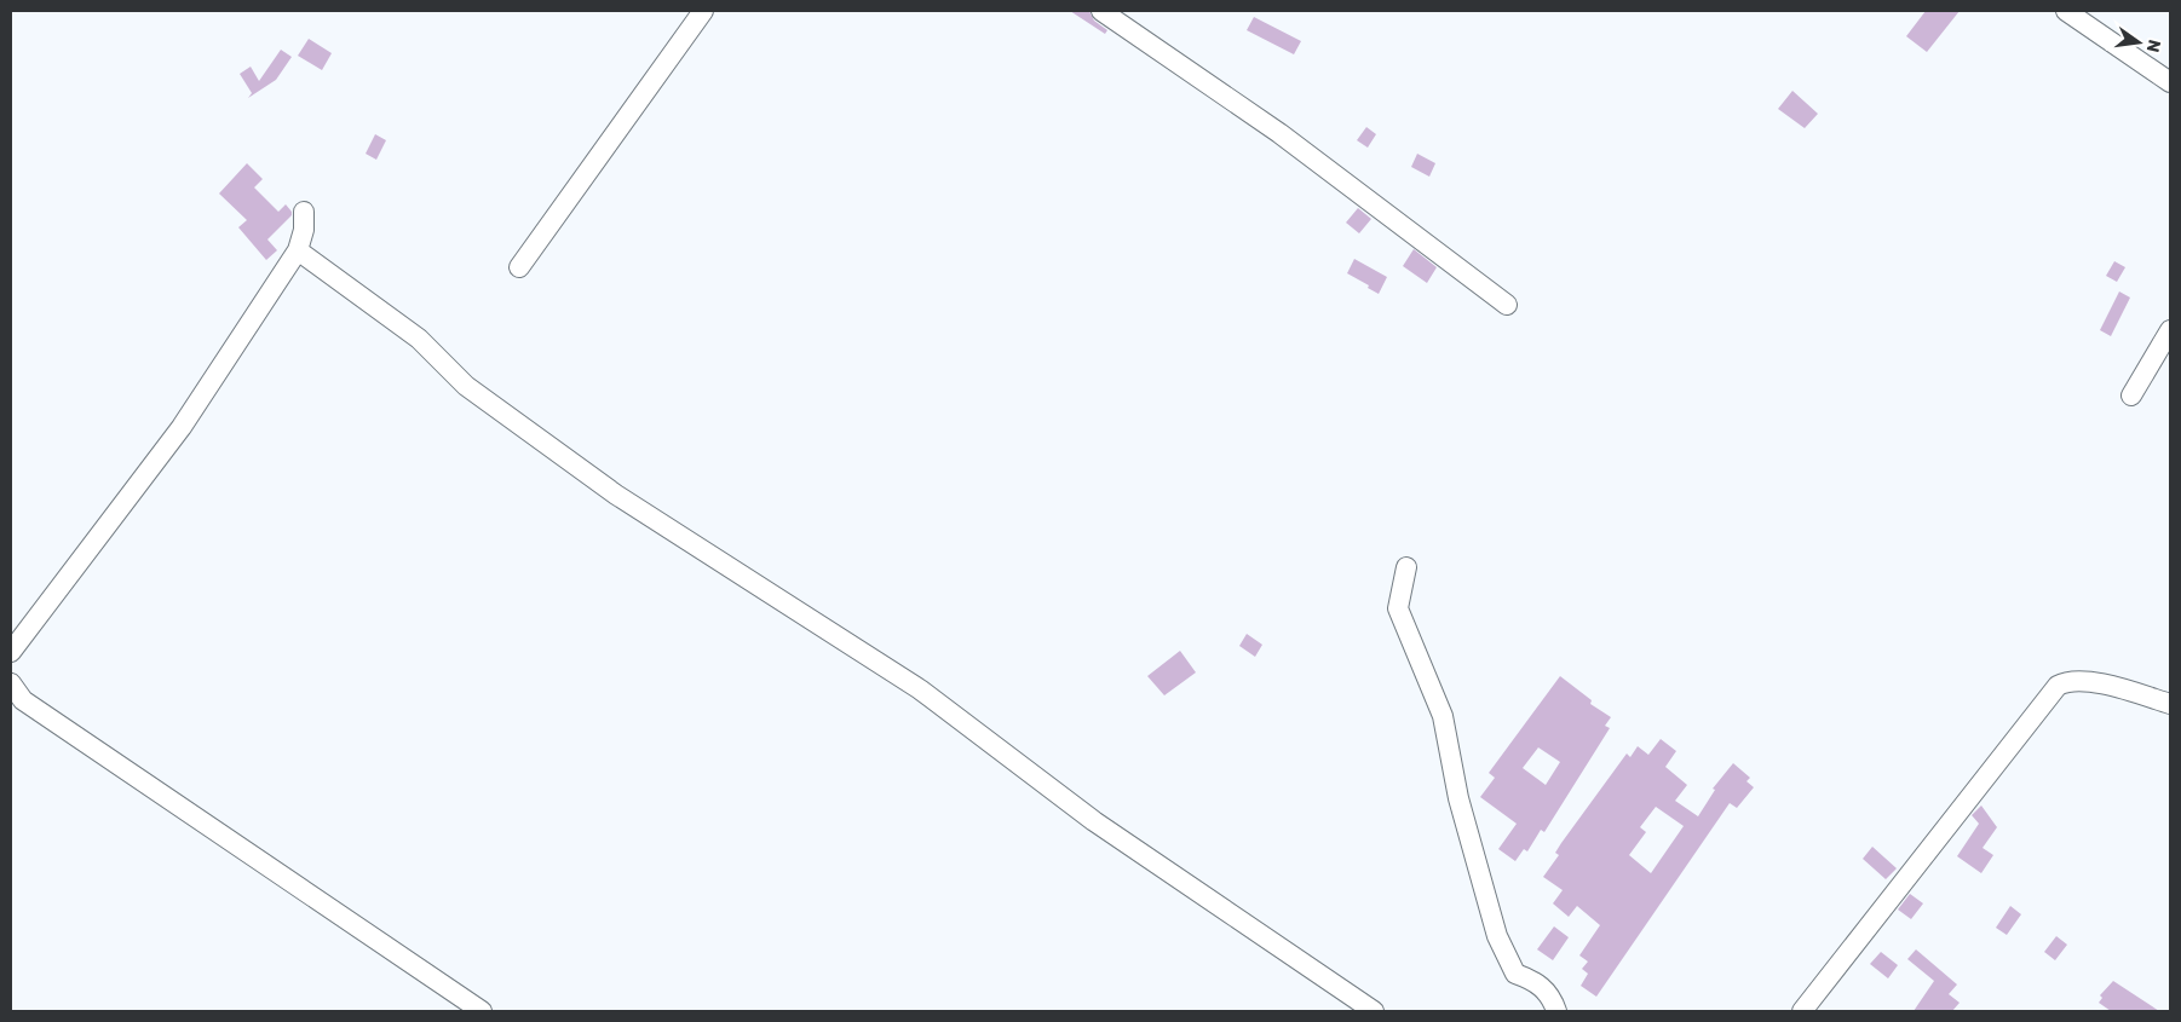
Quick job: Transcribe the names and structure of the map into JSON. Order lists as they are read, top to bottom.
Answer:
{
  "north": "right"
}
